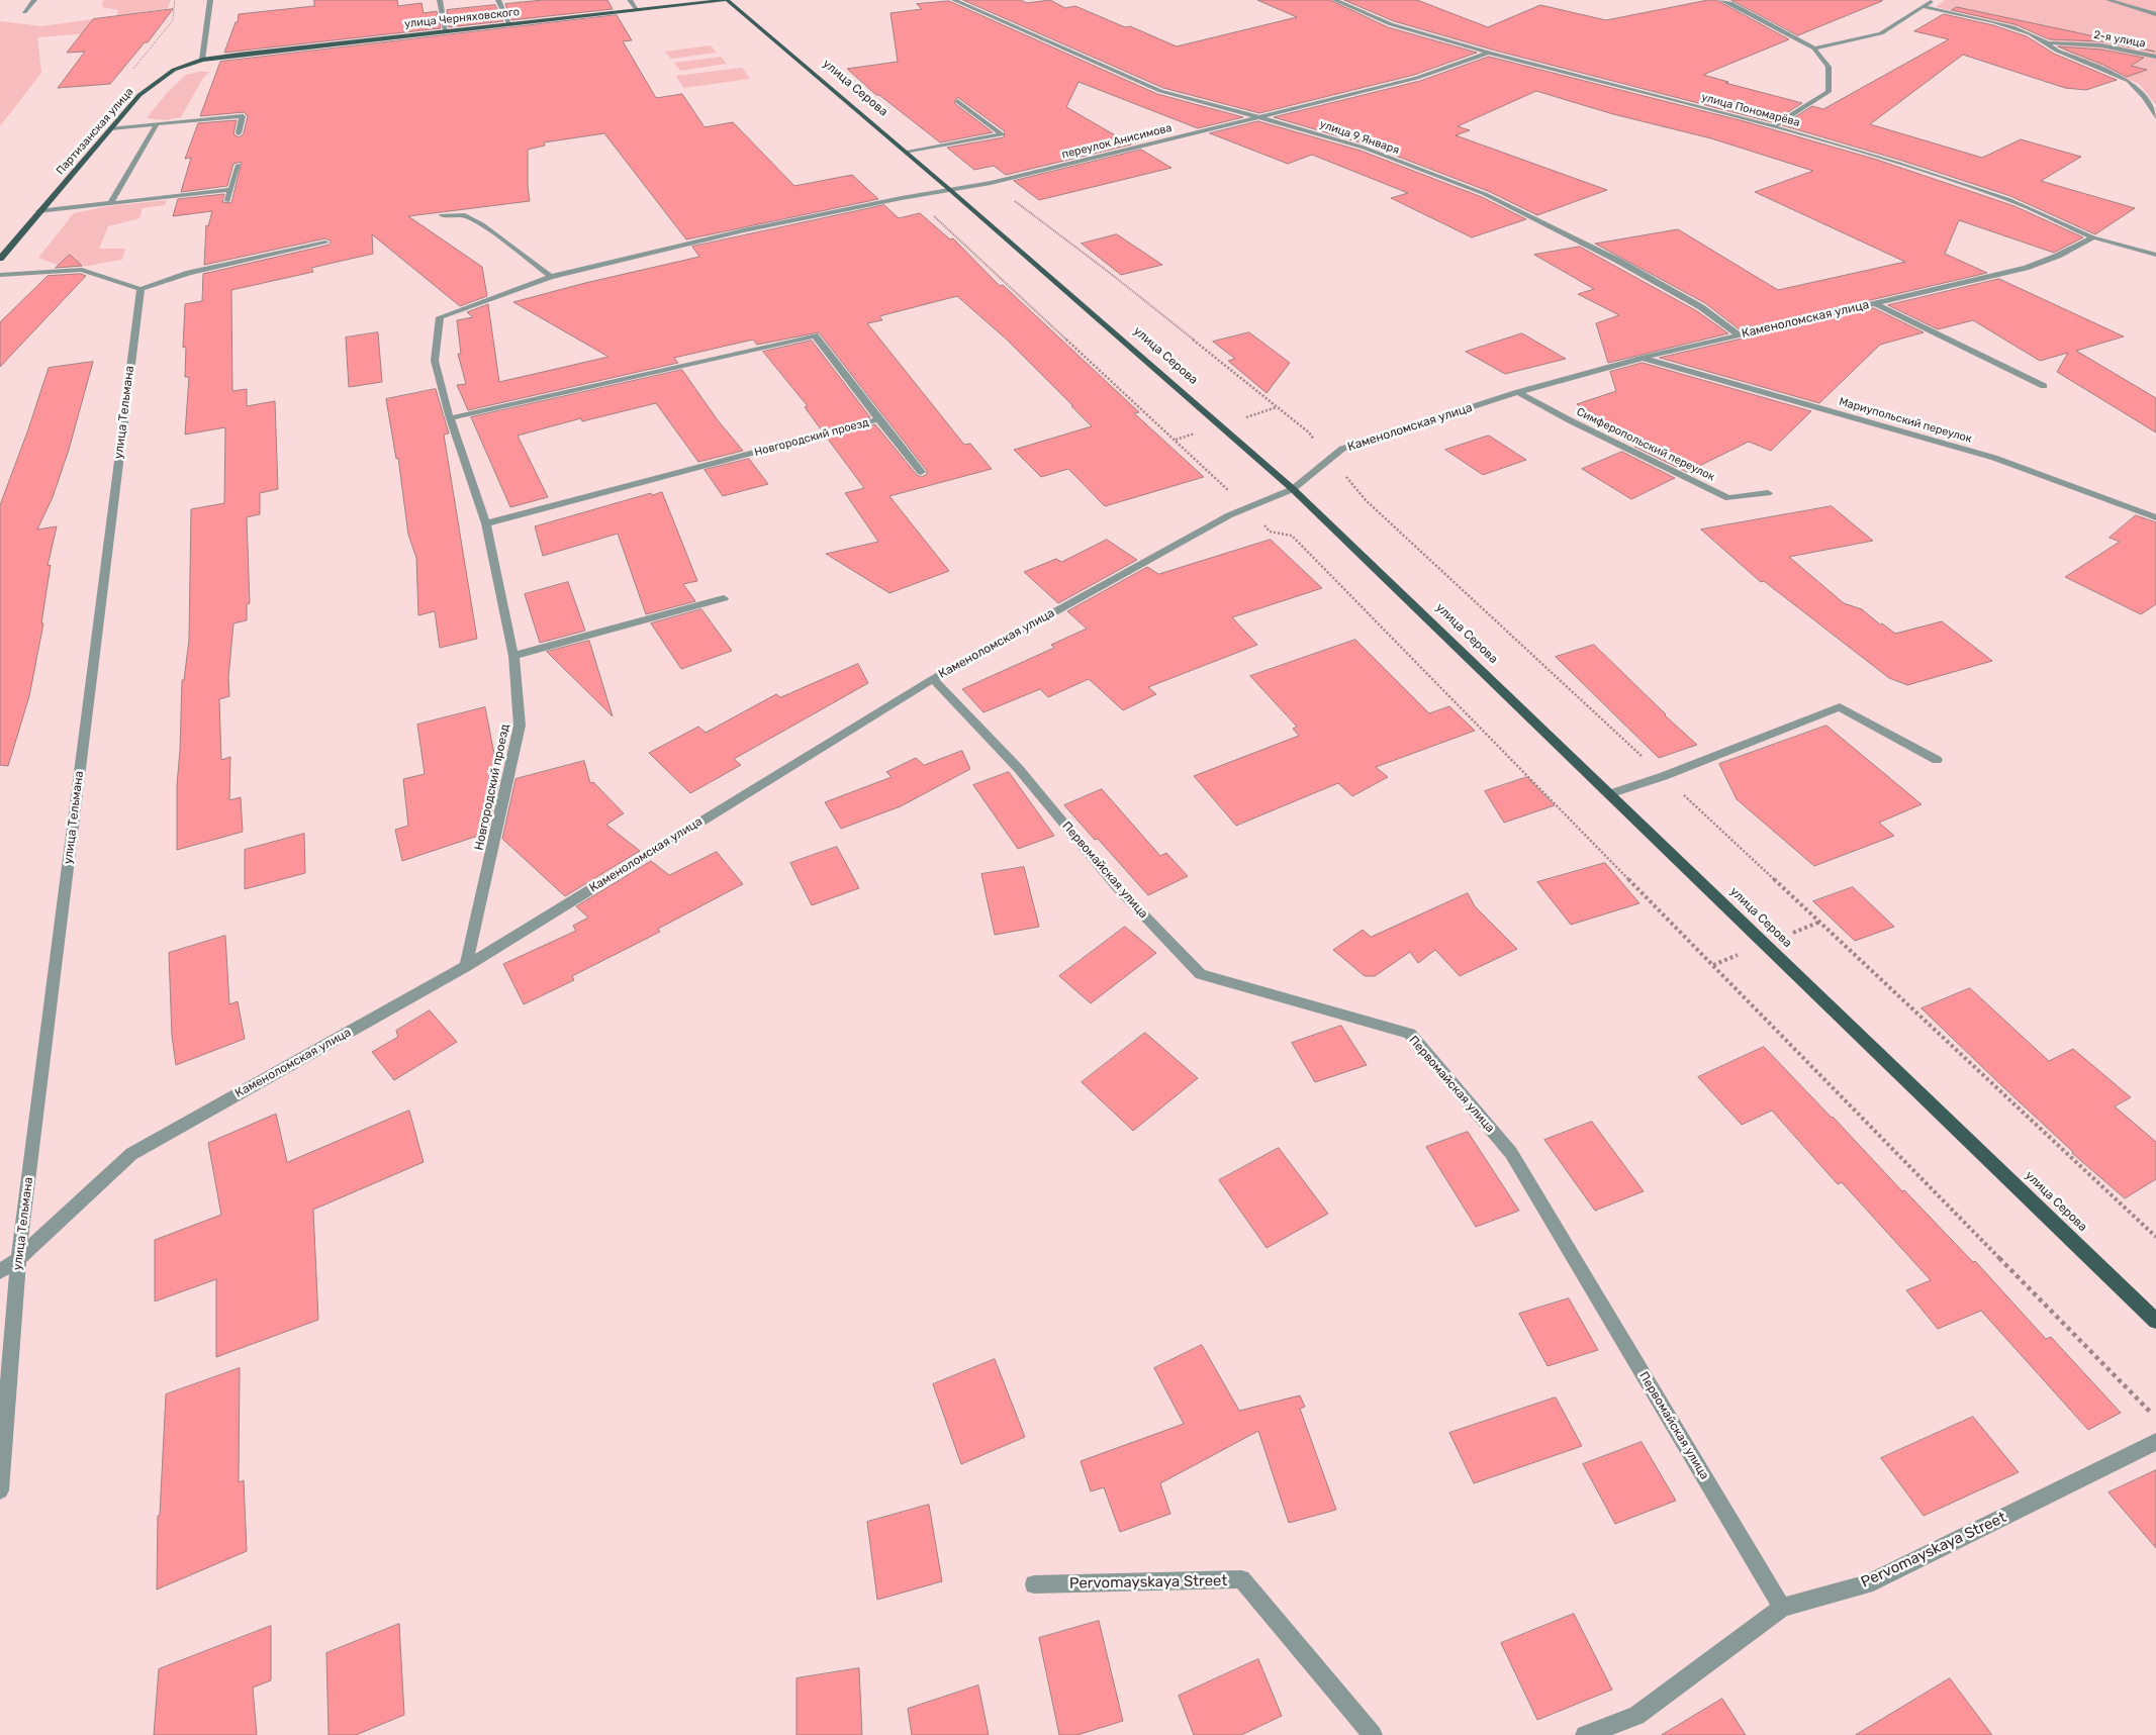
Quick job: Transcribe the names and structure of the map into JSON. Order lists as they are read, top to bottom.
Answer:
{
  "streets": {
    "main road": ["улица Черняховского", "улица Серова", "Партизанская улица"],
    "street": [
      "2-я улица",
      "улица Пономарёва",
      "улица 9 Января",
      "переулок Анисимова",
      "Каменоломская улица",
      "улица Тельмана",
      "Мариупольский переулок",
      "Новгородский проезд",
      "Симферопольский переулок",
      "Первомайская улица",
      "Pervomayskaya Street"
    ]
  },
  "crossings": [
    ["улица Черняховского", "улица Серова"],
    ["улица Черняховского", "Партизанская улица"],
    ["улица Серова", "переулок Анисимова"],
    ["улица Серова", "Каменоломская улица"],
    ["улица Пономарёва", "переулок Анисимова"],
    ["улица Пономарёва", "Каменоломская улица"],
    ["улица 9 Января", "переулок Анисимова"],
    ["улица 9 Января", "Каменоломская улица"],
    ["переулок Анисимова", "Новгородский проезд"],
    ["Каменоломская улица", "улица Тельмана"],
    ["Каменоломская улица", "Мариупольский переулок"],
    ["Каменоломская улица", "Новгородский проезд"],
    ["Каменоломская улица", "Симферопольский переулок"],
    ["Каменоломская улица", "Первомайская улица"],
    ["Первомайская улица", "Pervomayskaya Street"]
  ]
}
